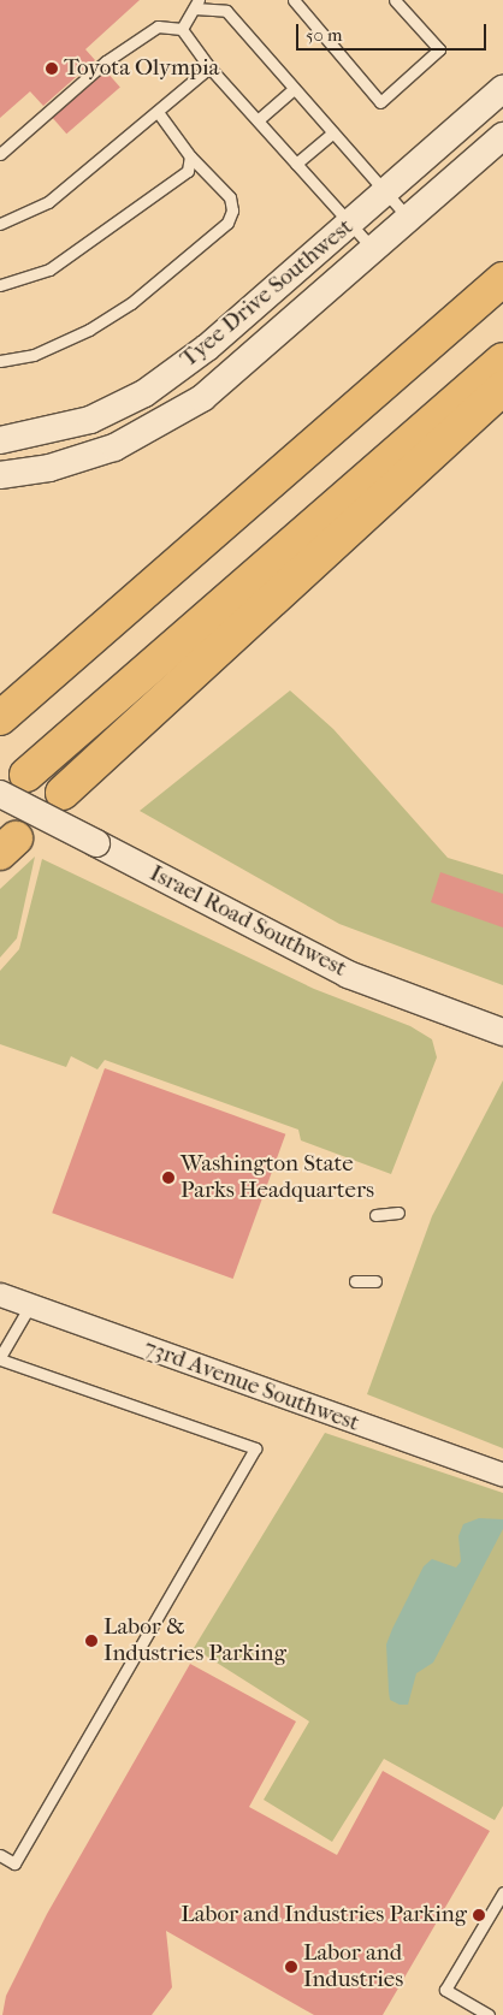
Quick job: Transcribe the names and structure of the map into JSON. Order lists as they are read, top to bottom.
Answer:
{
  "streets": {
    "street": ["Tyee Drive Southwest", "Israel Road Southwest", "73rd Avenue Southwest"]
  },
  "places": [
    "Toyota Olympia",
    "Washington State Parks Headquarters",
    "Labor & Industries Parking",
    "Labor and Industries Parking",
    "Labor and Industries"
  ],
  "scale_bar": "50 m"
}
